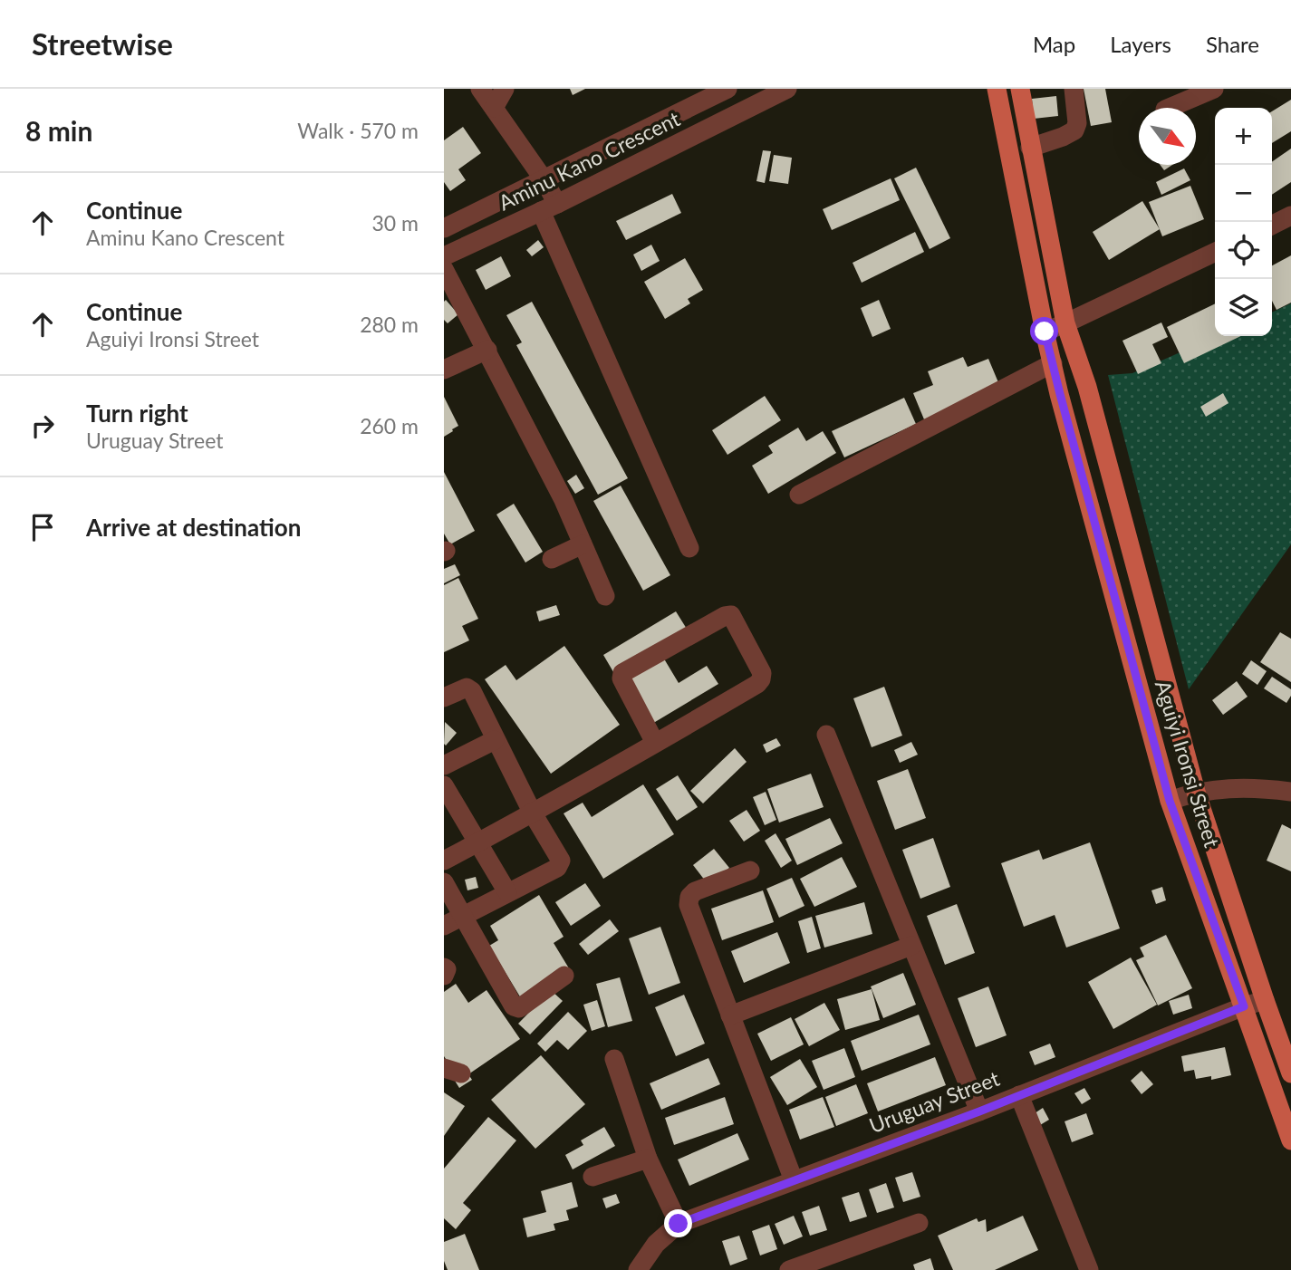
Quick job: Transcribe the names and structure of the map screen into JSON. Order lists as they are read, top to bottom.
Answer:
{
  "streets": {
    "main road": ["Aguiyi Ironsi Street"],
    "street": ["Aminu Kano Crescent", "Uruguay Street"]
  },
  "crossings": [
    ["Aguiyi Ironsi Street", "Uruguay Street"]
  ],
  "north": "bottom right",
  "page": {
    "header": "Streetwise",
    "nav": ["Map", "Layers", "Share"],
    "heading": ["8 min", "Walk · 570 m"],
    "map_buttons": ["+", "−"],
    "list": [
      ["Continue", "Aminu Kano Crescent", "30 m"],
      ["Continue", "Aguiyi Ironsi Street", "280 m"],
      ["Turn right", "Uruguay Street", "260 m"],
      "Arrive at destination"
    ]
  }
}
